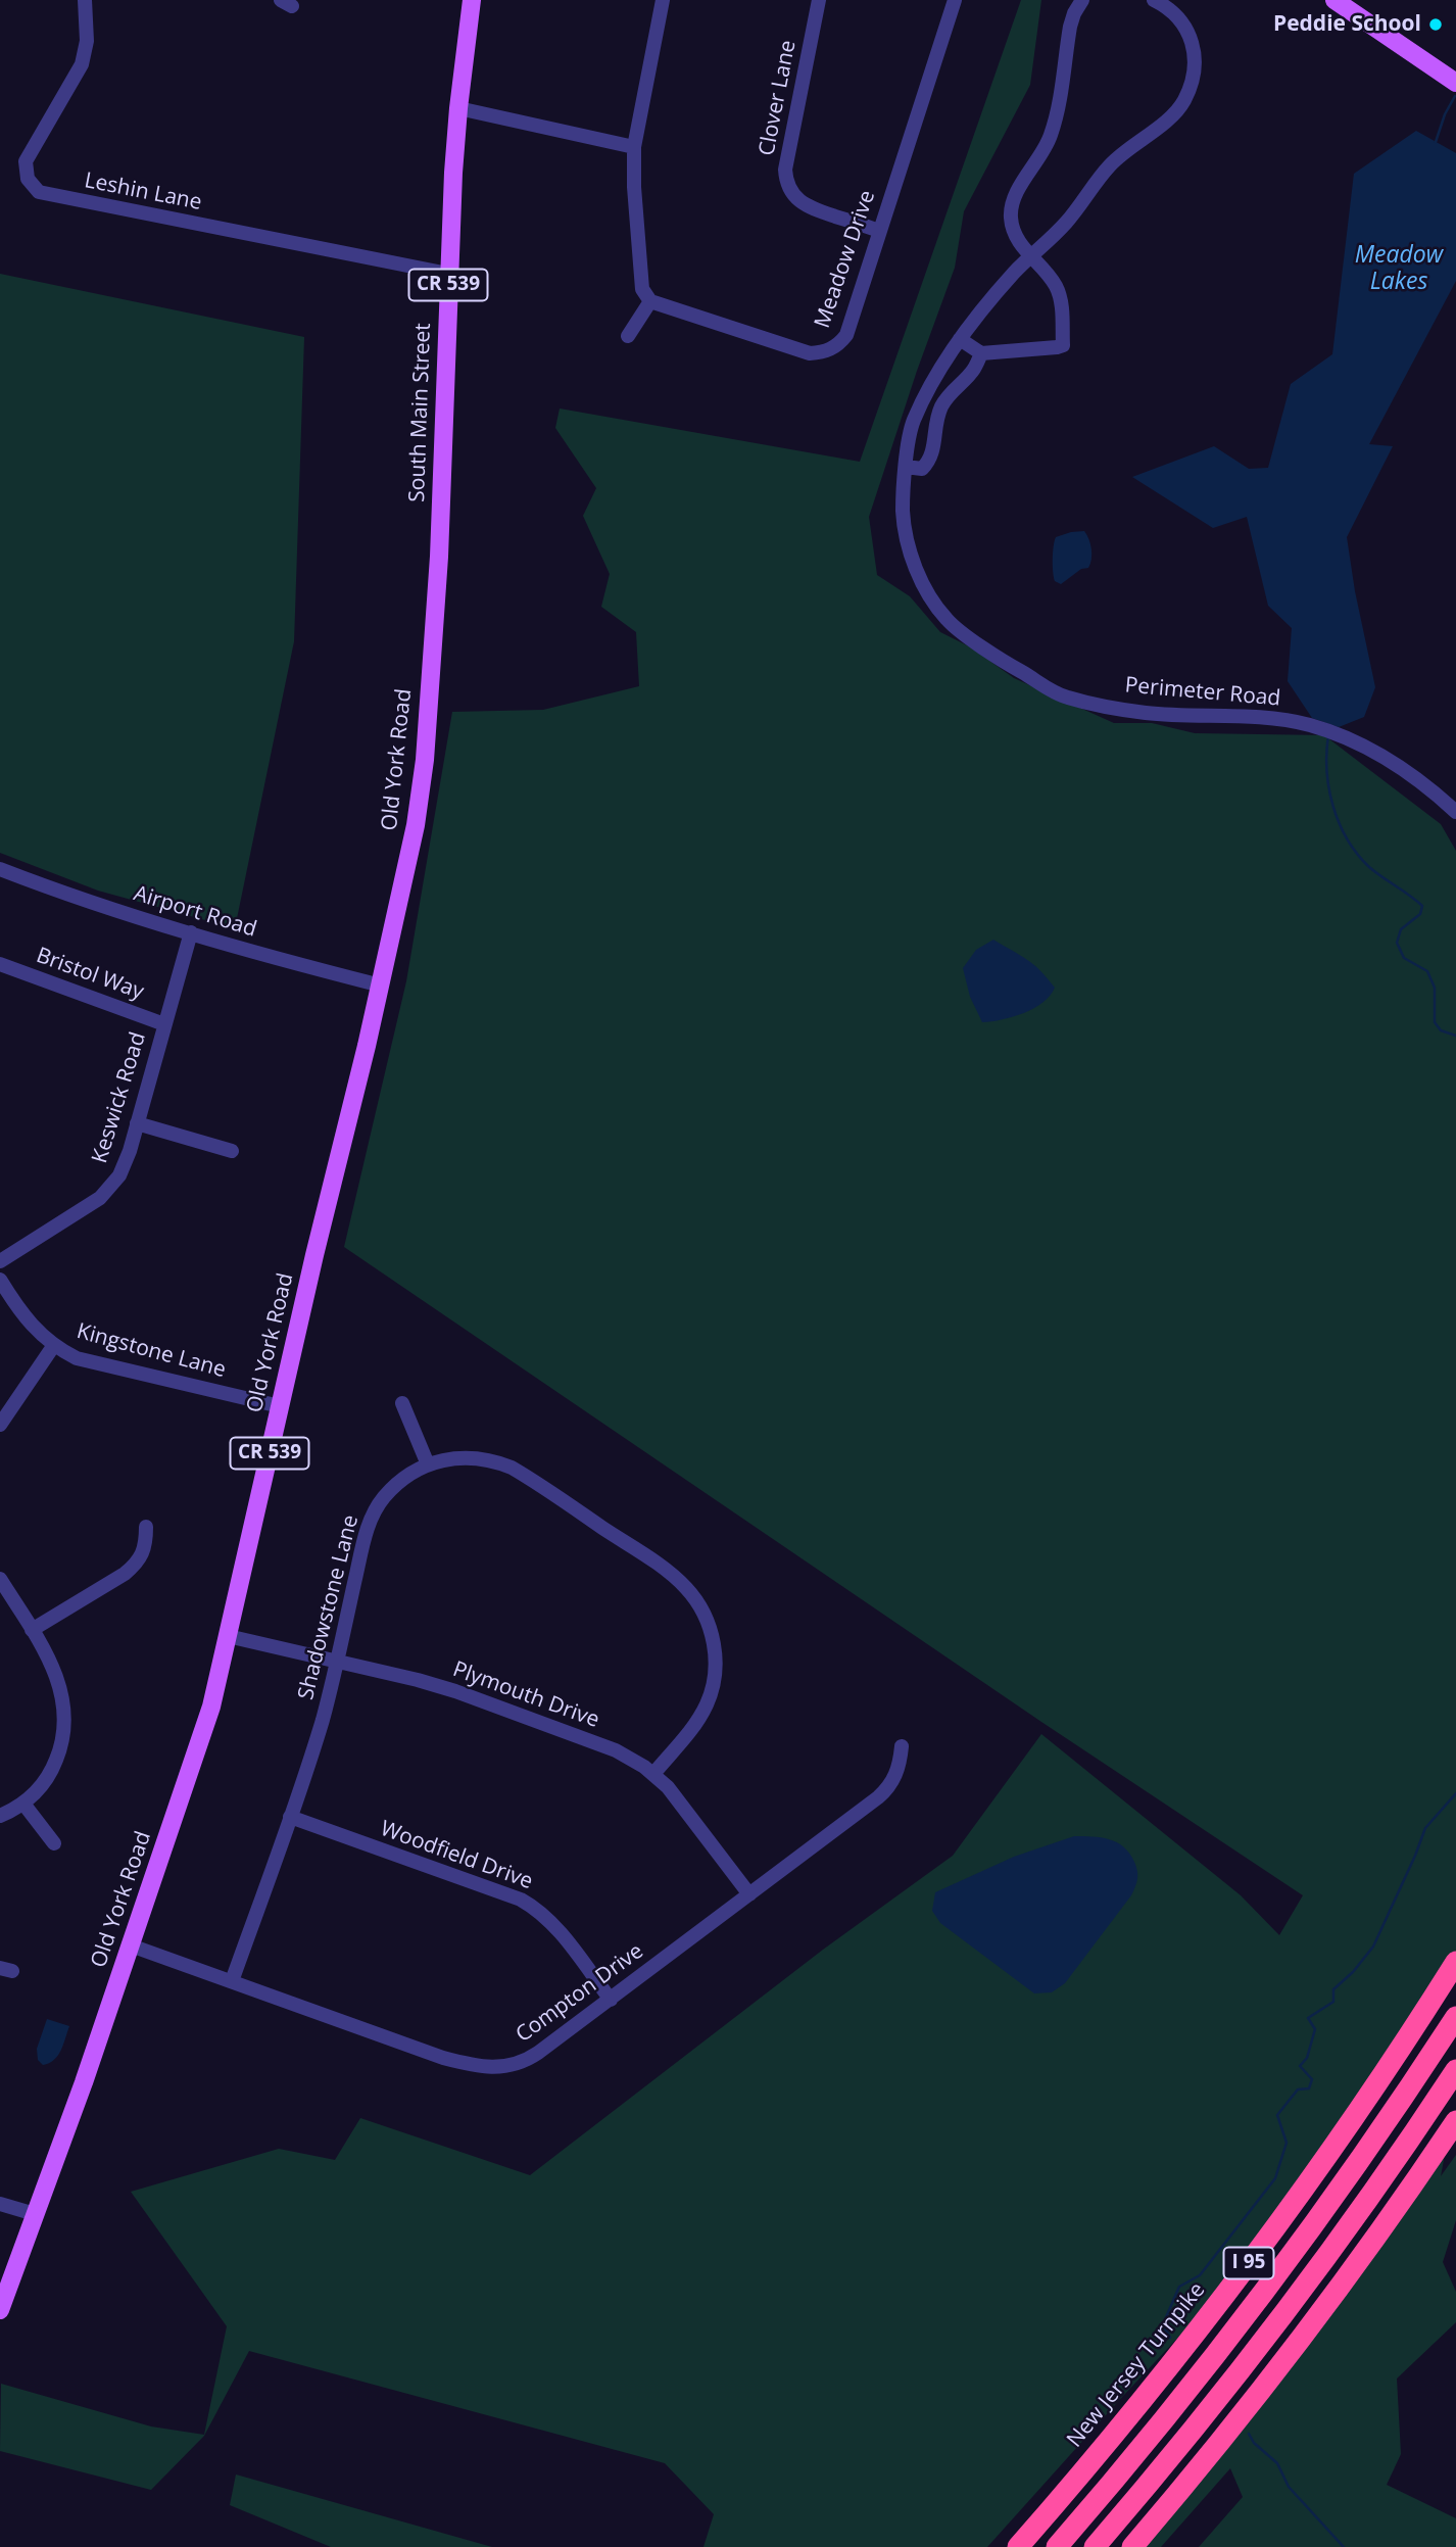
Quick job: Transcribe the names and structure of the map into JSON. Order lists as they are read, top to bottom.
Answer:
{
  "streets": {
    "highway": ["I 95", "New Jersey Turnpike"],
    "main road": ["CR 539", "South Main Street", "Old York Road"],
    "street": [
      "Clover Lane",
      "Leshin Lane",
      "Meadow Drive",
      "Perimeter Road",
      "Airport Road",
      "Bristol Way",
      "Keswick Road",
      "Kingstone Lane",
      "Shadowstone Lane",
      "Plymouth Drive",
      "Woodfield Drive",
      "Compton Drive"
    ]
  },
  "crossings": [
    ["Clover Lane", "Meadow Drive"],
    ["Leshin Lane", "South Main Street"],
    ["South Main Street", "Old York Road"],
    ["Old York Road", "Airport Road"],
    ["Old York Road", "Kingstone Lane"],
    ["Old York Road", "Plymouth Drive"],
    ["Old York Road", "Compton Drive"],
    ["Airport Road", "Keswick Road"],
    ["Bristol Way", "Keswick Road"],
    ["Shadowstone Lane", "Plymouth Drive"],
    ["Shadowstone Lane", "Woodfield Drive"],
    ["Shadowstone Lane", "Compton Drive"],
    ["Plymouth Drive", "Compton Drive"],
    ["Woodfield Drive", "Compton Drive"]
  ],
  "water": ["Meadow Lakes"],
  "places": ["Peddie School"]
}
